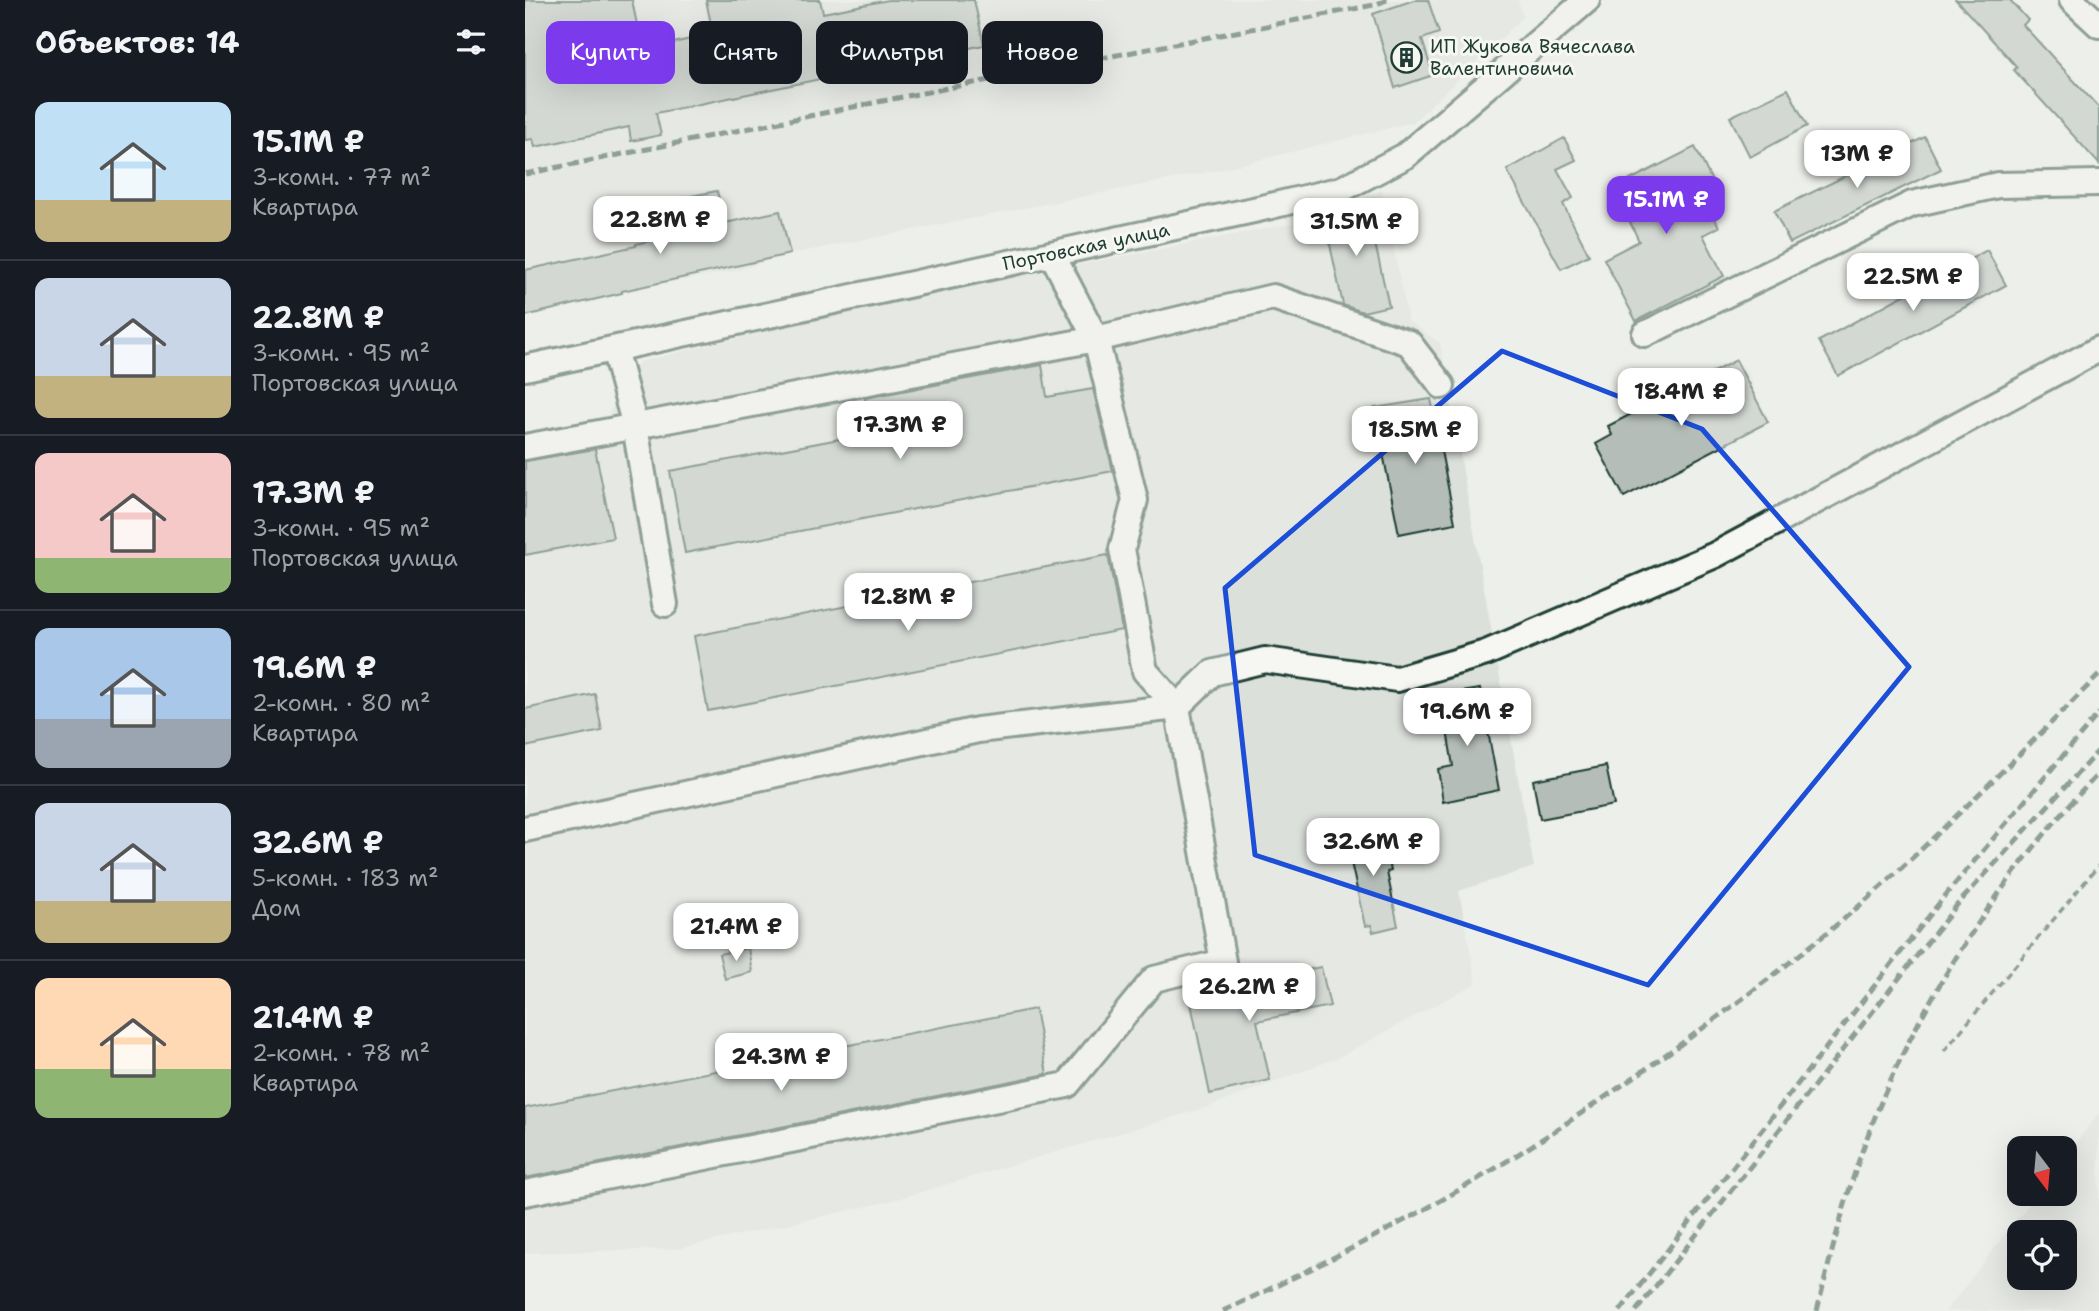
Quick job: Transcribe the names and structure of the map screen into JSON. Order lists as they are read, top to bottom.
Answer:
{
  "streets": {
    "street": ["Портовская улица"]
  },
  "places": {
    "building": ["ИП Жукова Вячеслава Валентиновича"]
  },
  "north": "bottom",
  "page": {
    "heading": "Объектов: 14",
    "chip": [
      "Купить",
      "Снять",
      "Фильтры",
      "Новое"
    ],
    "list": [
      {
        "name": "15.1M ₽",
        "note": "3-комн. · 77 m² · Квартира"
      },
      {
        "name": "22.8M ₽",
        "note": "3-комн. · 95 m² · Портовская улица"
      },
      {
        "name": "17.3M ₽",
        "note": "3-комн. · 95 m² · Портовская улица"
      },
      {
        "name": "19.6M ₽",
        "note": "2-комн. · 80 m² · Квартира"
      },
      {
        "name": "32.6M ₽",
        "note": "5-комн. · 183 m² · Дом"
      },
      {
        "name": "21.4M ₽",
        "note": "2-комн. · 78 m² · Квартира"
      }
    ],
    "price": [
      "13M ₽",
      "15.1M ₽",
      "22.8M ₽",
      "31.5M ₽",
      "22.5M ₽",
      "18.4M ₽",
      "17.3M ₽",
      "18.5M ₽",
      "12.8M ₽",
      "19.6M ₽",
      "32.6M ₽",
      "21.4M ₽",
      "26.2M ₽",
      "24.3M ₽"
    ]
  }
}
